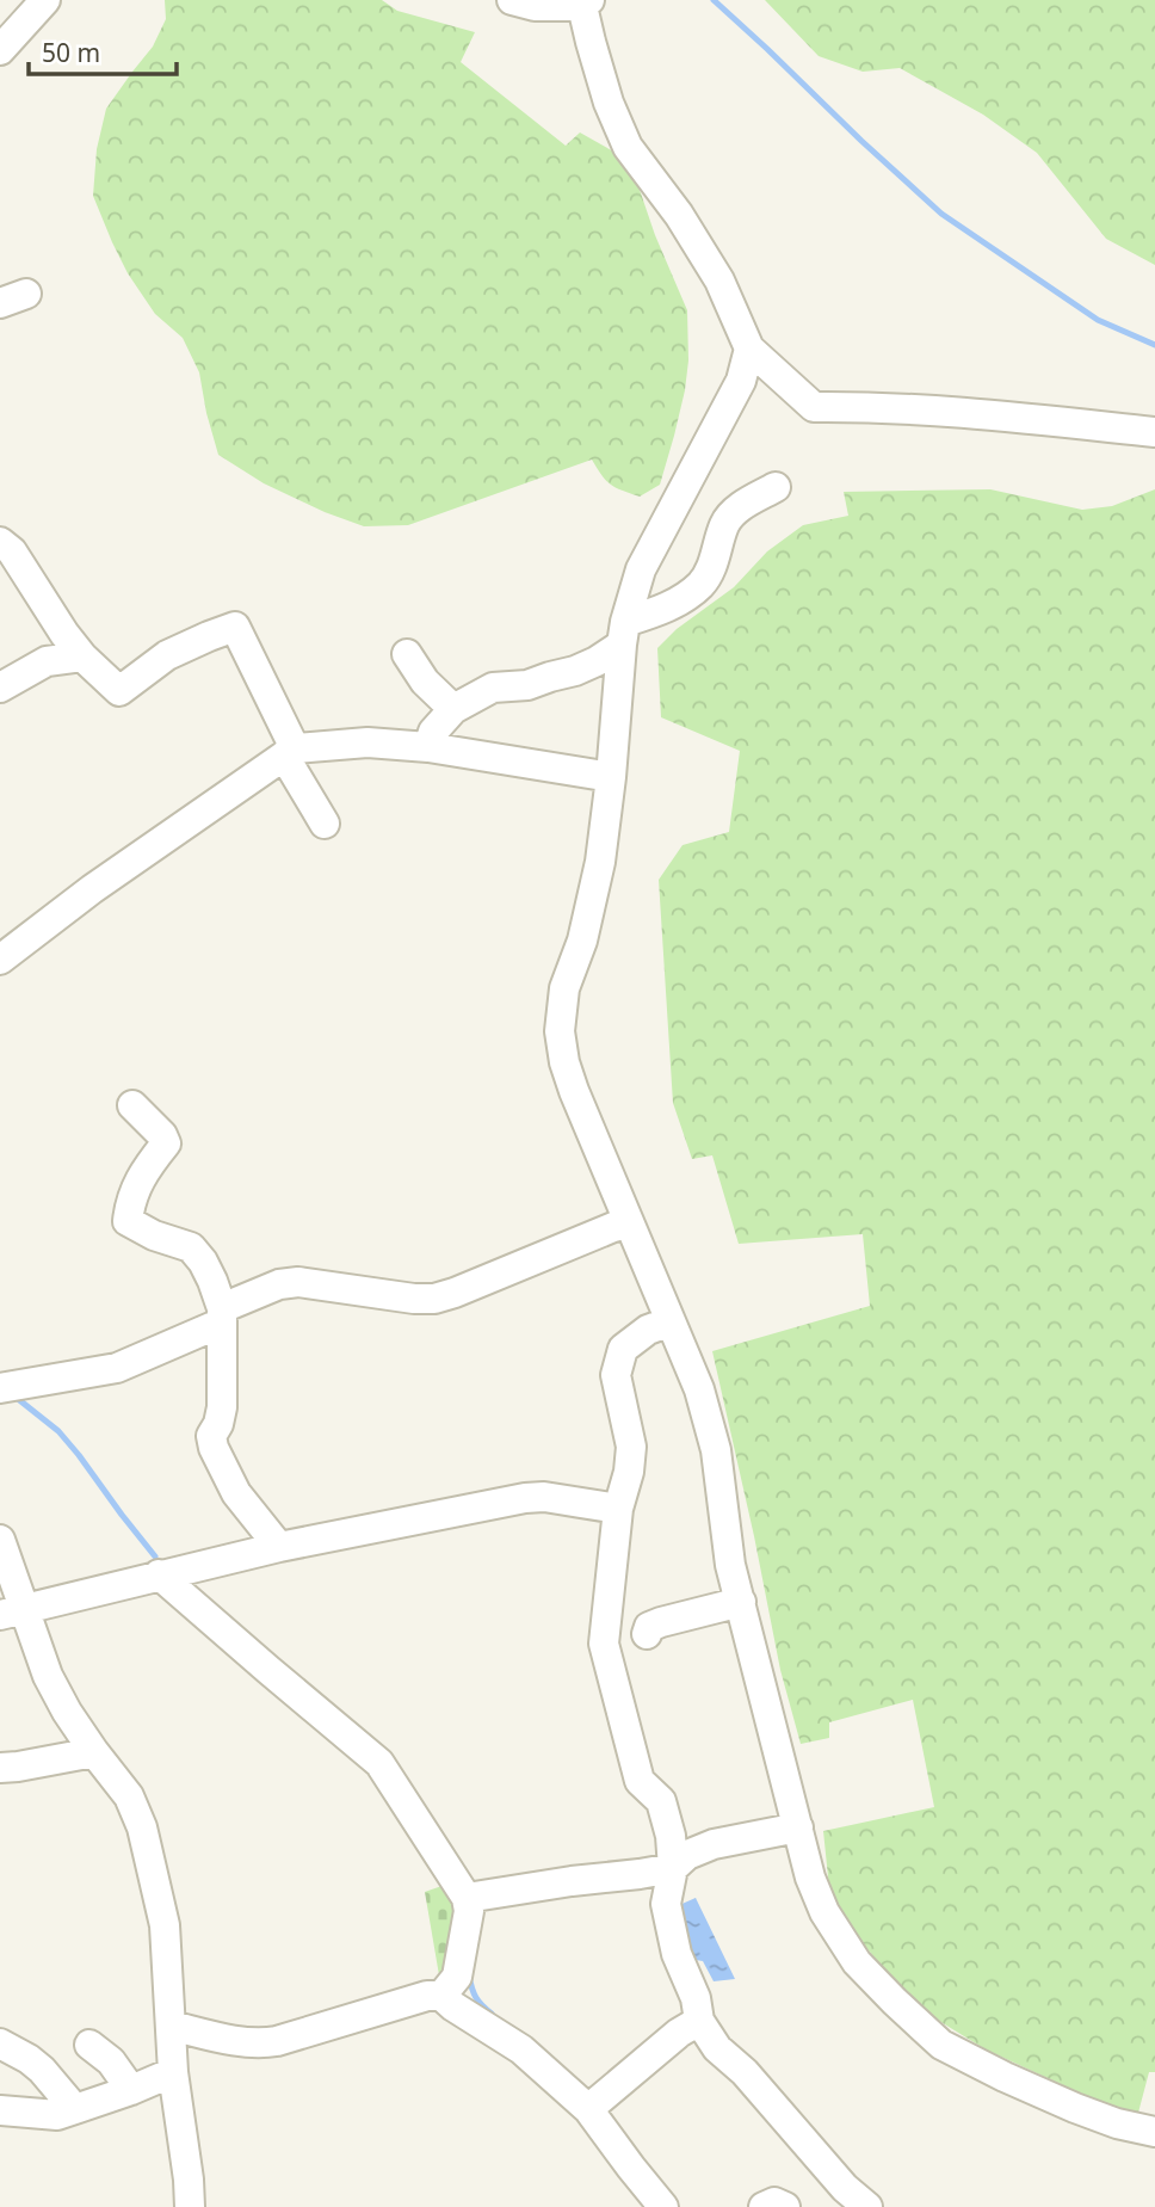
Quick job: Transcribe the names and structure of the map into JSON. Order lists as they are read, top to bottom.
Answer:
{
  "scale_bar": "50 m"
}
